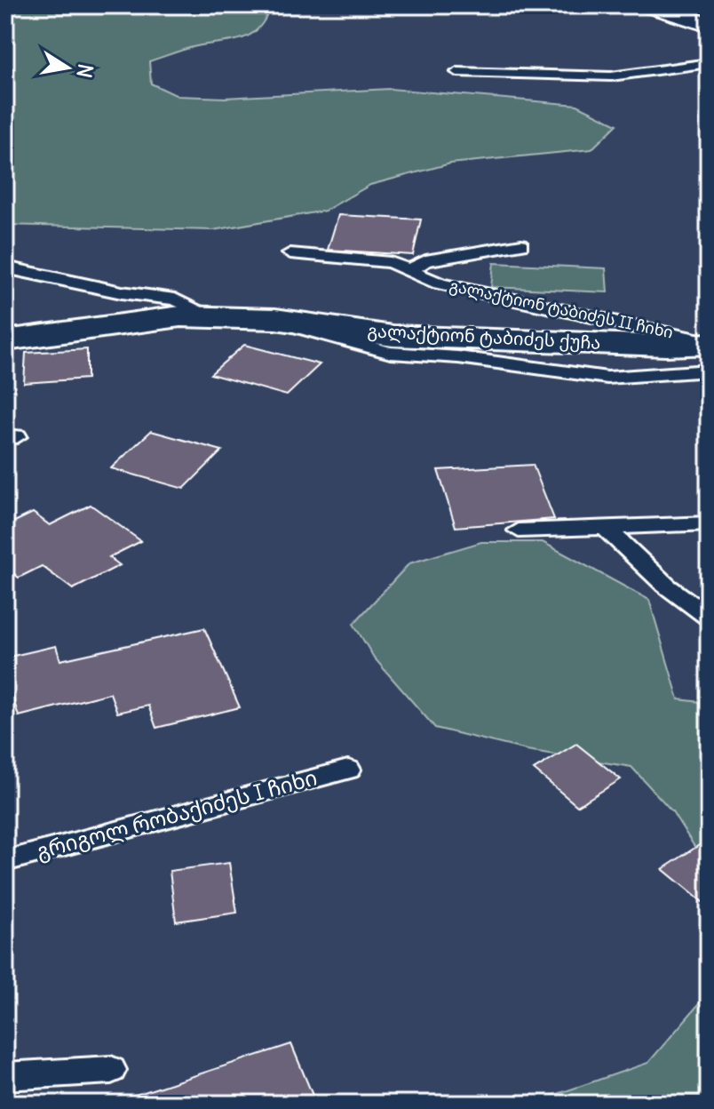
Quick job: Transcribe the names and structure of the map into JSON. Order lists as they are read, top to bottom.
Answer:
{
  "streets": {
    "street": ["გალაქტიონ ტაბიძეს ქუჩა"],
    "lane": ["გალაქტიონ ტაბიძეს II ჩიხი", "გრიგოლ რობაქიძეს I ჩიხი"]
  },
  "crossings": [
    ["გალაქტიონ ტაბიძეს II ჩიხი", "გალაქტიონ ტაბიძეს ქუჩა"]
  ],
  "north": "right"
}
